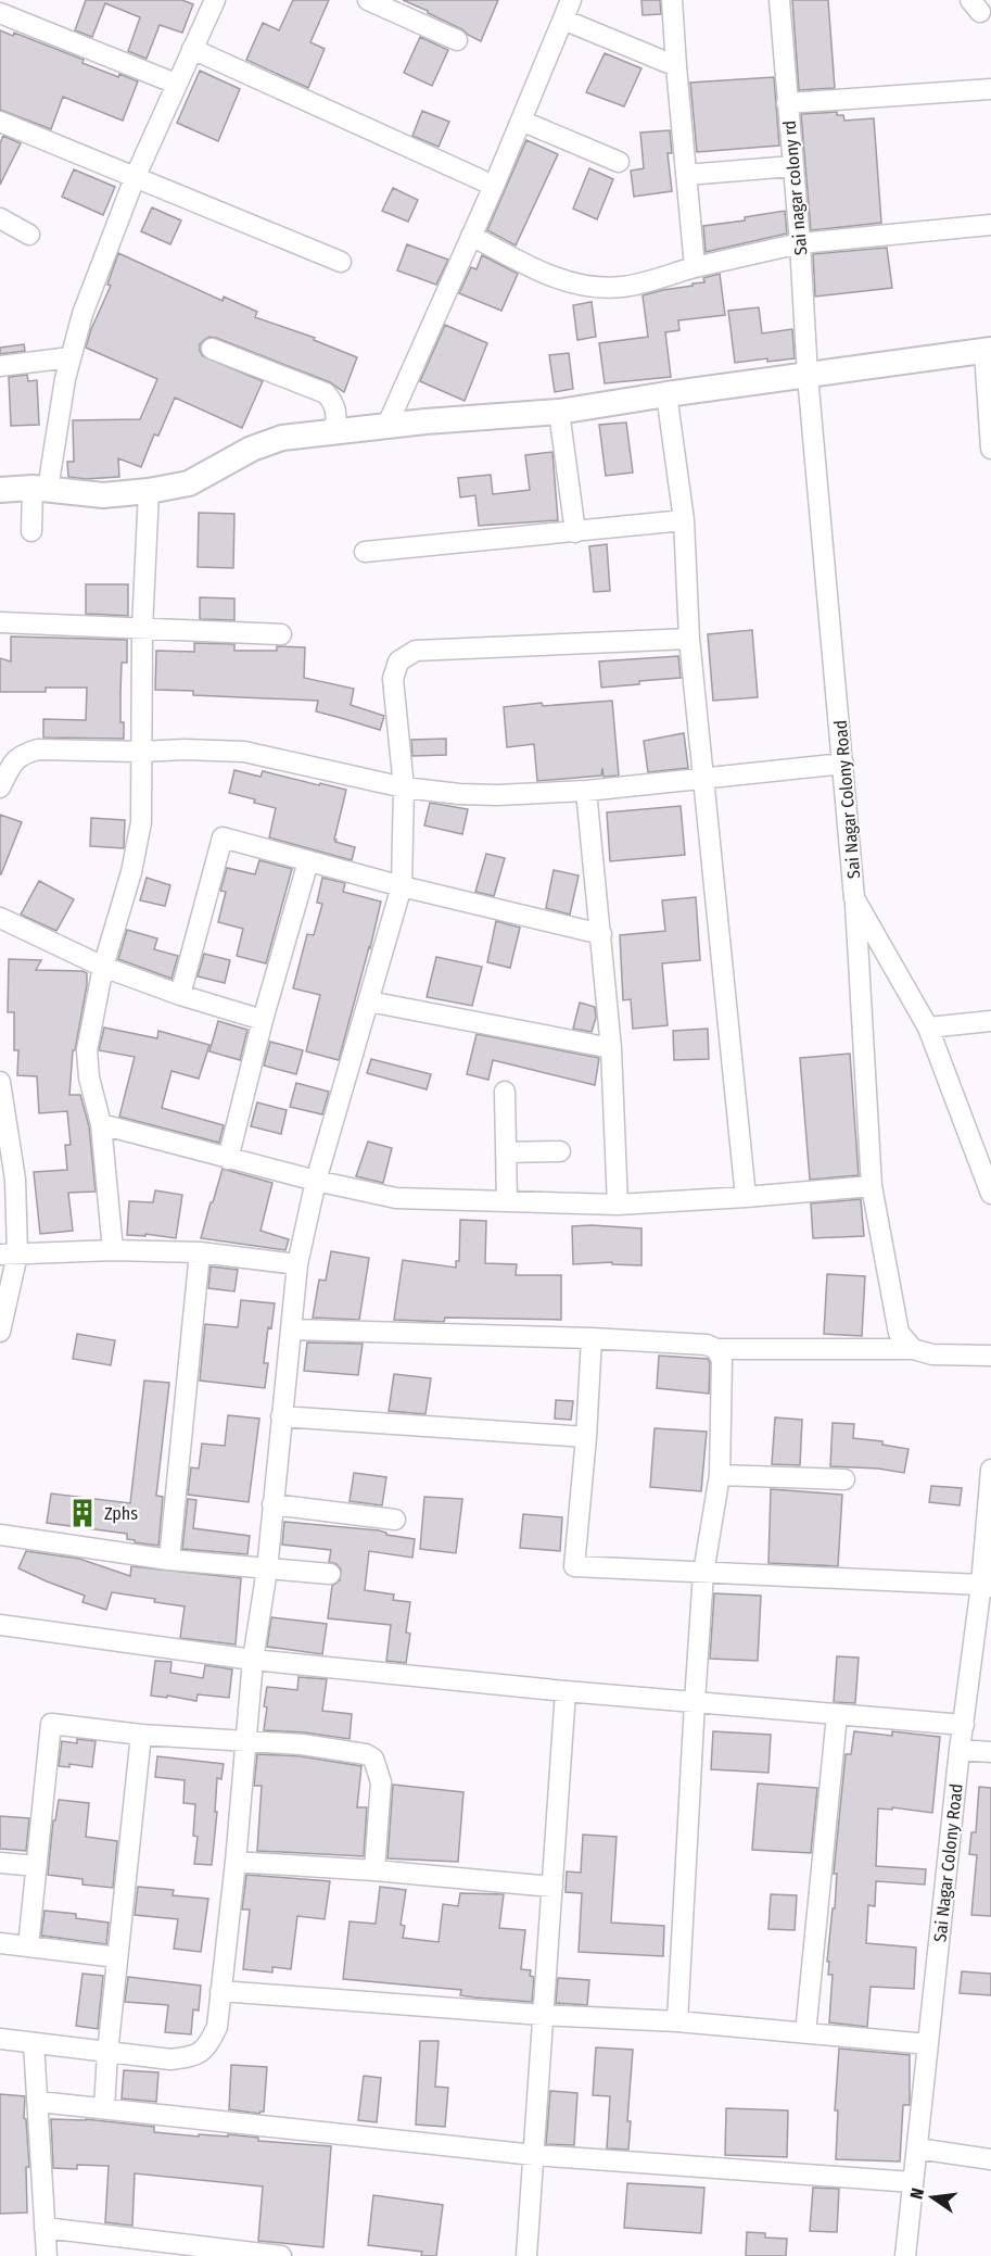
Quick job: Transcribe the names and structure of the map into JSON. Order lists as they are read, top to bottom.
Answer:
{
  "streets": {
    "street": ["Sai nagar colony rd", "Sai Nagar Colony Road"]
  },
  "crossings": [
    ["Sai nagar colony rd", "Sai Nagar Colony Road"]
  ],
  "places": {
    "building": ["Zphs"]
  },
  "north": "left"
}
